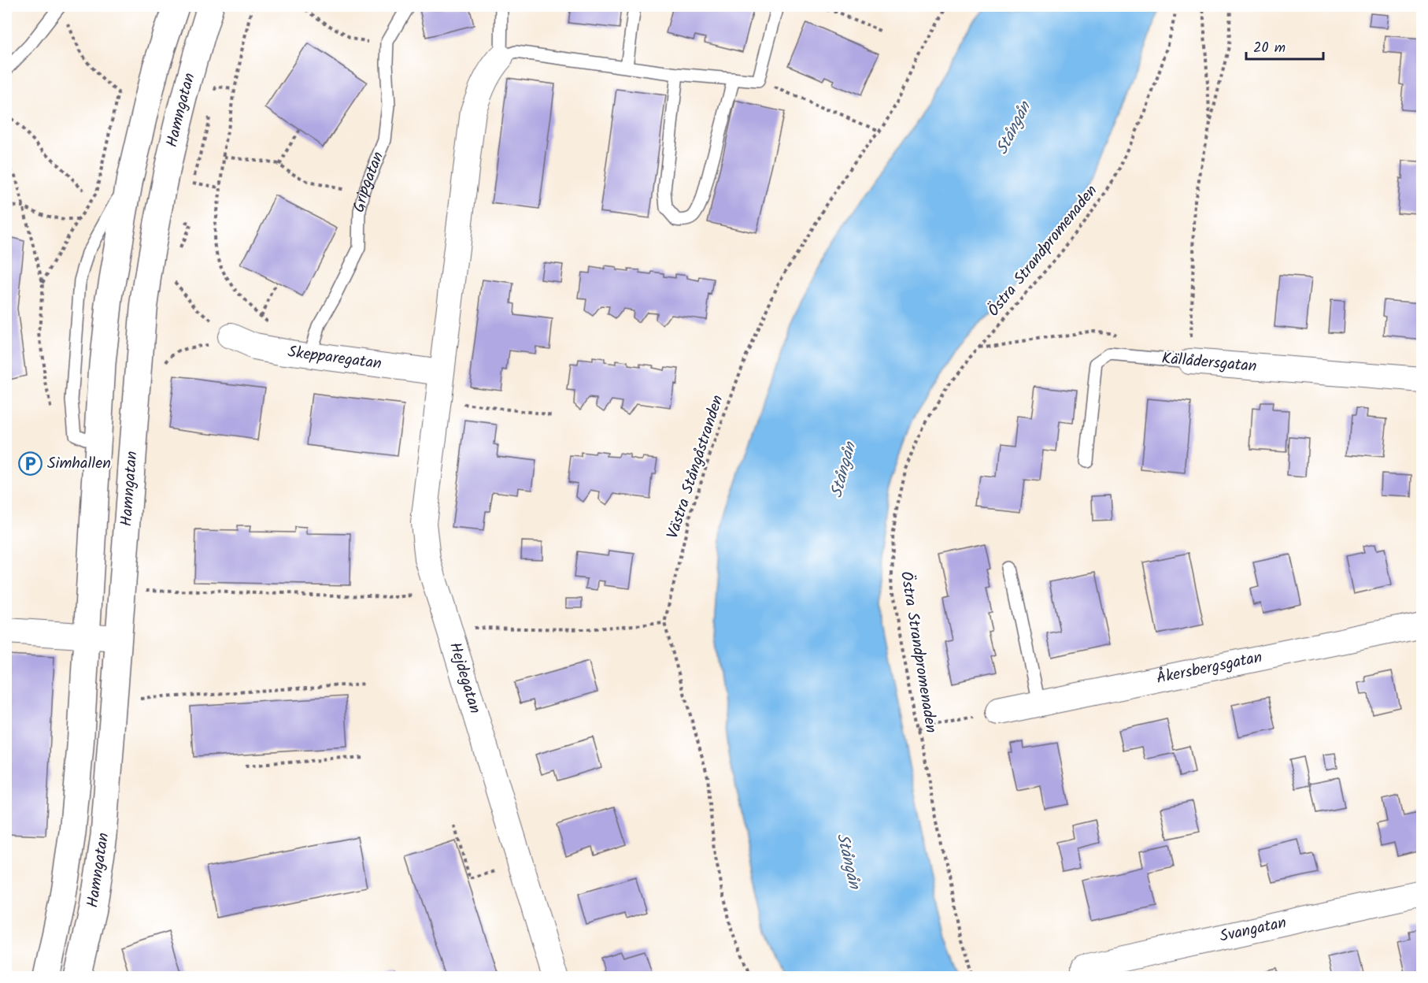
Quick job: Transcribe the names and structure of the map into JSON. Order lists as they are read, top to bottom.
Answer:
{
  "streets": {
    "main road": ["Hamngatan"],
    "street": [
      "Skepparegatan",
      "Källådersgatan",
      "Åkersbergsgatan",
      "Hejdegatan",
      "Svangatan"
    ],
    "lane": ["Gripgatan"],
    "path": ["Östra Strandpromenaden", "Västra Stångåstranden"]
  },
  "crossings": [
    ["Gripgatan", "Skepparegatan"],
    ["Skepparegatan", "Hejdegatan"]
  ],
  "water": ["Stångån"],
  "places": {
    "parking": ["Simhallen"]
  },
  "scale_bar": "20 m"
}
